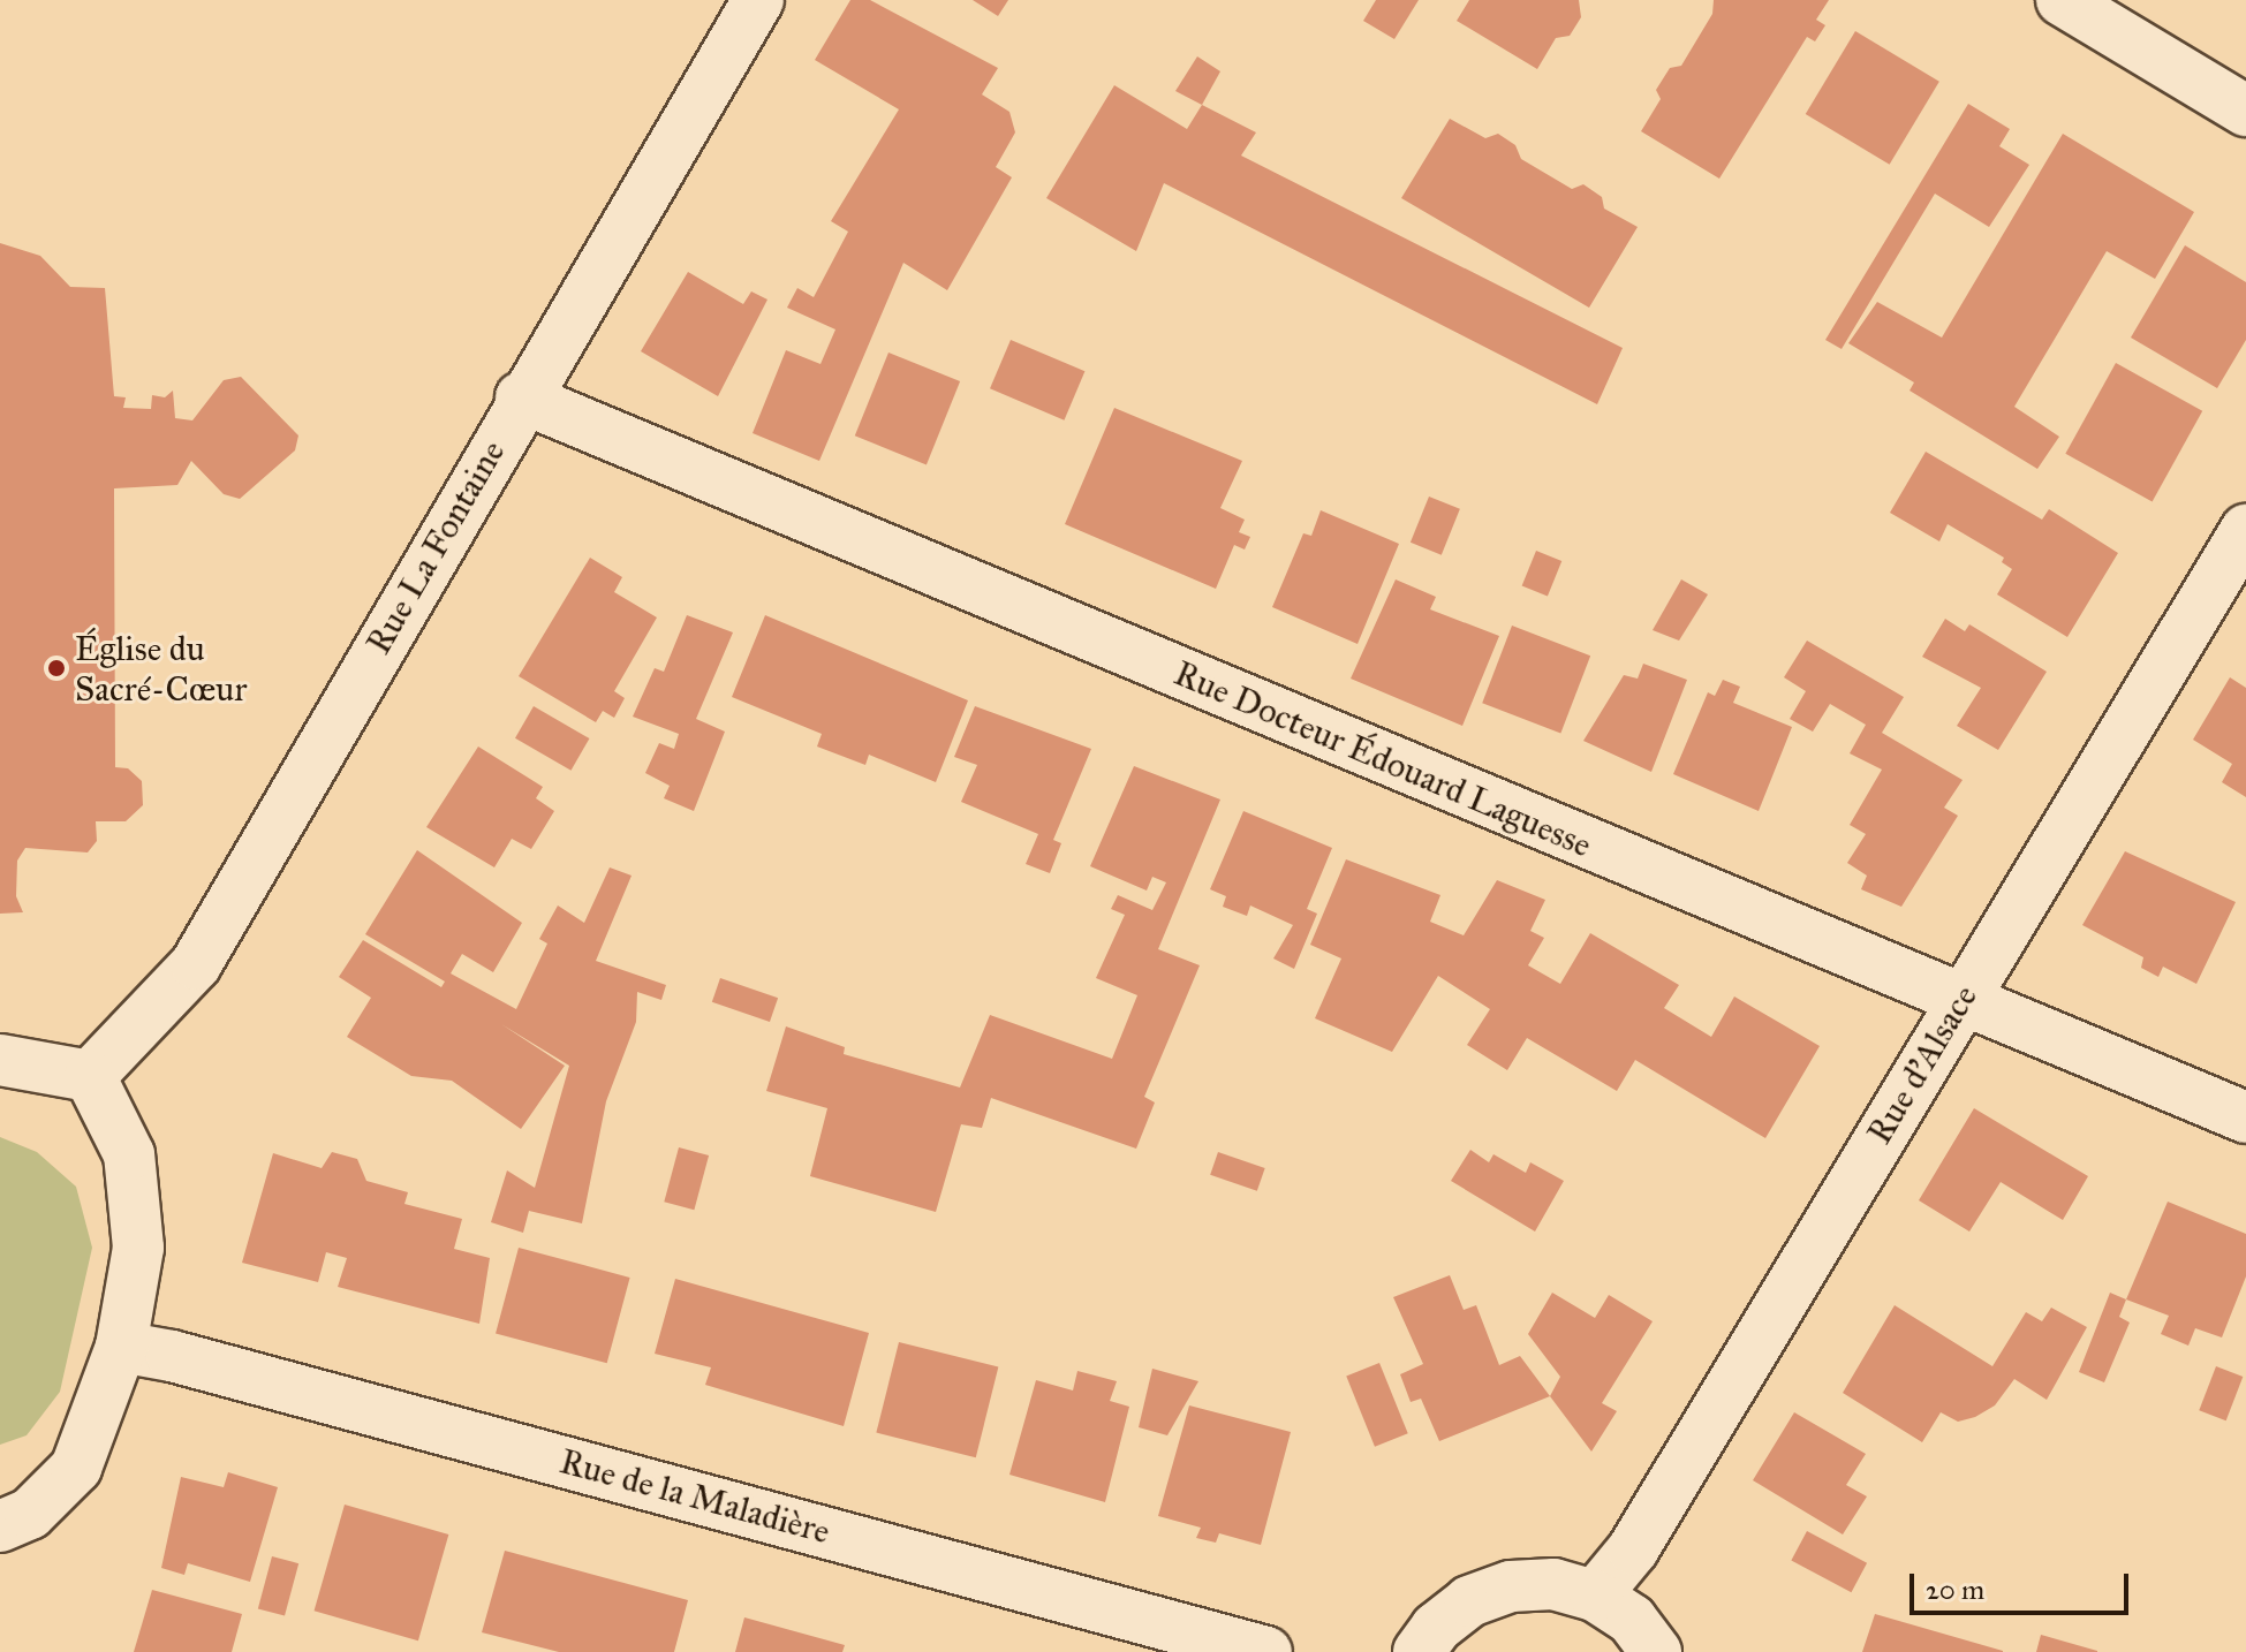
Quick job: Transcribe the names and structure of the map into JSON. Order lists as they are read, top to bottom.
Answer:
{
  "streets": {
    "street": [
      "Rue La Fontaine",
      "Rue Docteur Édouard Laguesse",
      "Rue d'Alsace",
      "Rue de la Maladière"
    ]
  },
  "crossings": [
    ["Rue La Fontaine", "Rue Docteur Édouard Laguesse"],
    ["Rue Docteur Édouard Laguesse", "Rue d'Alsace"]
  ],
  "places": ["Église du Sacré-Cœur"],
  "scale_bar": "20 m"
}
